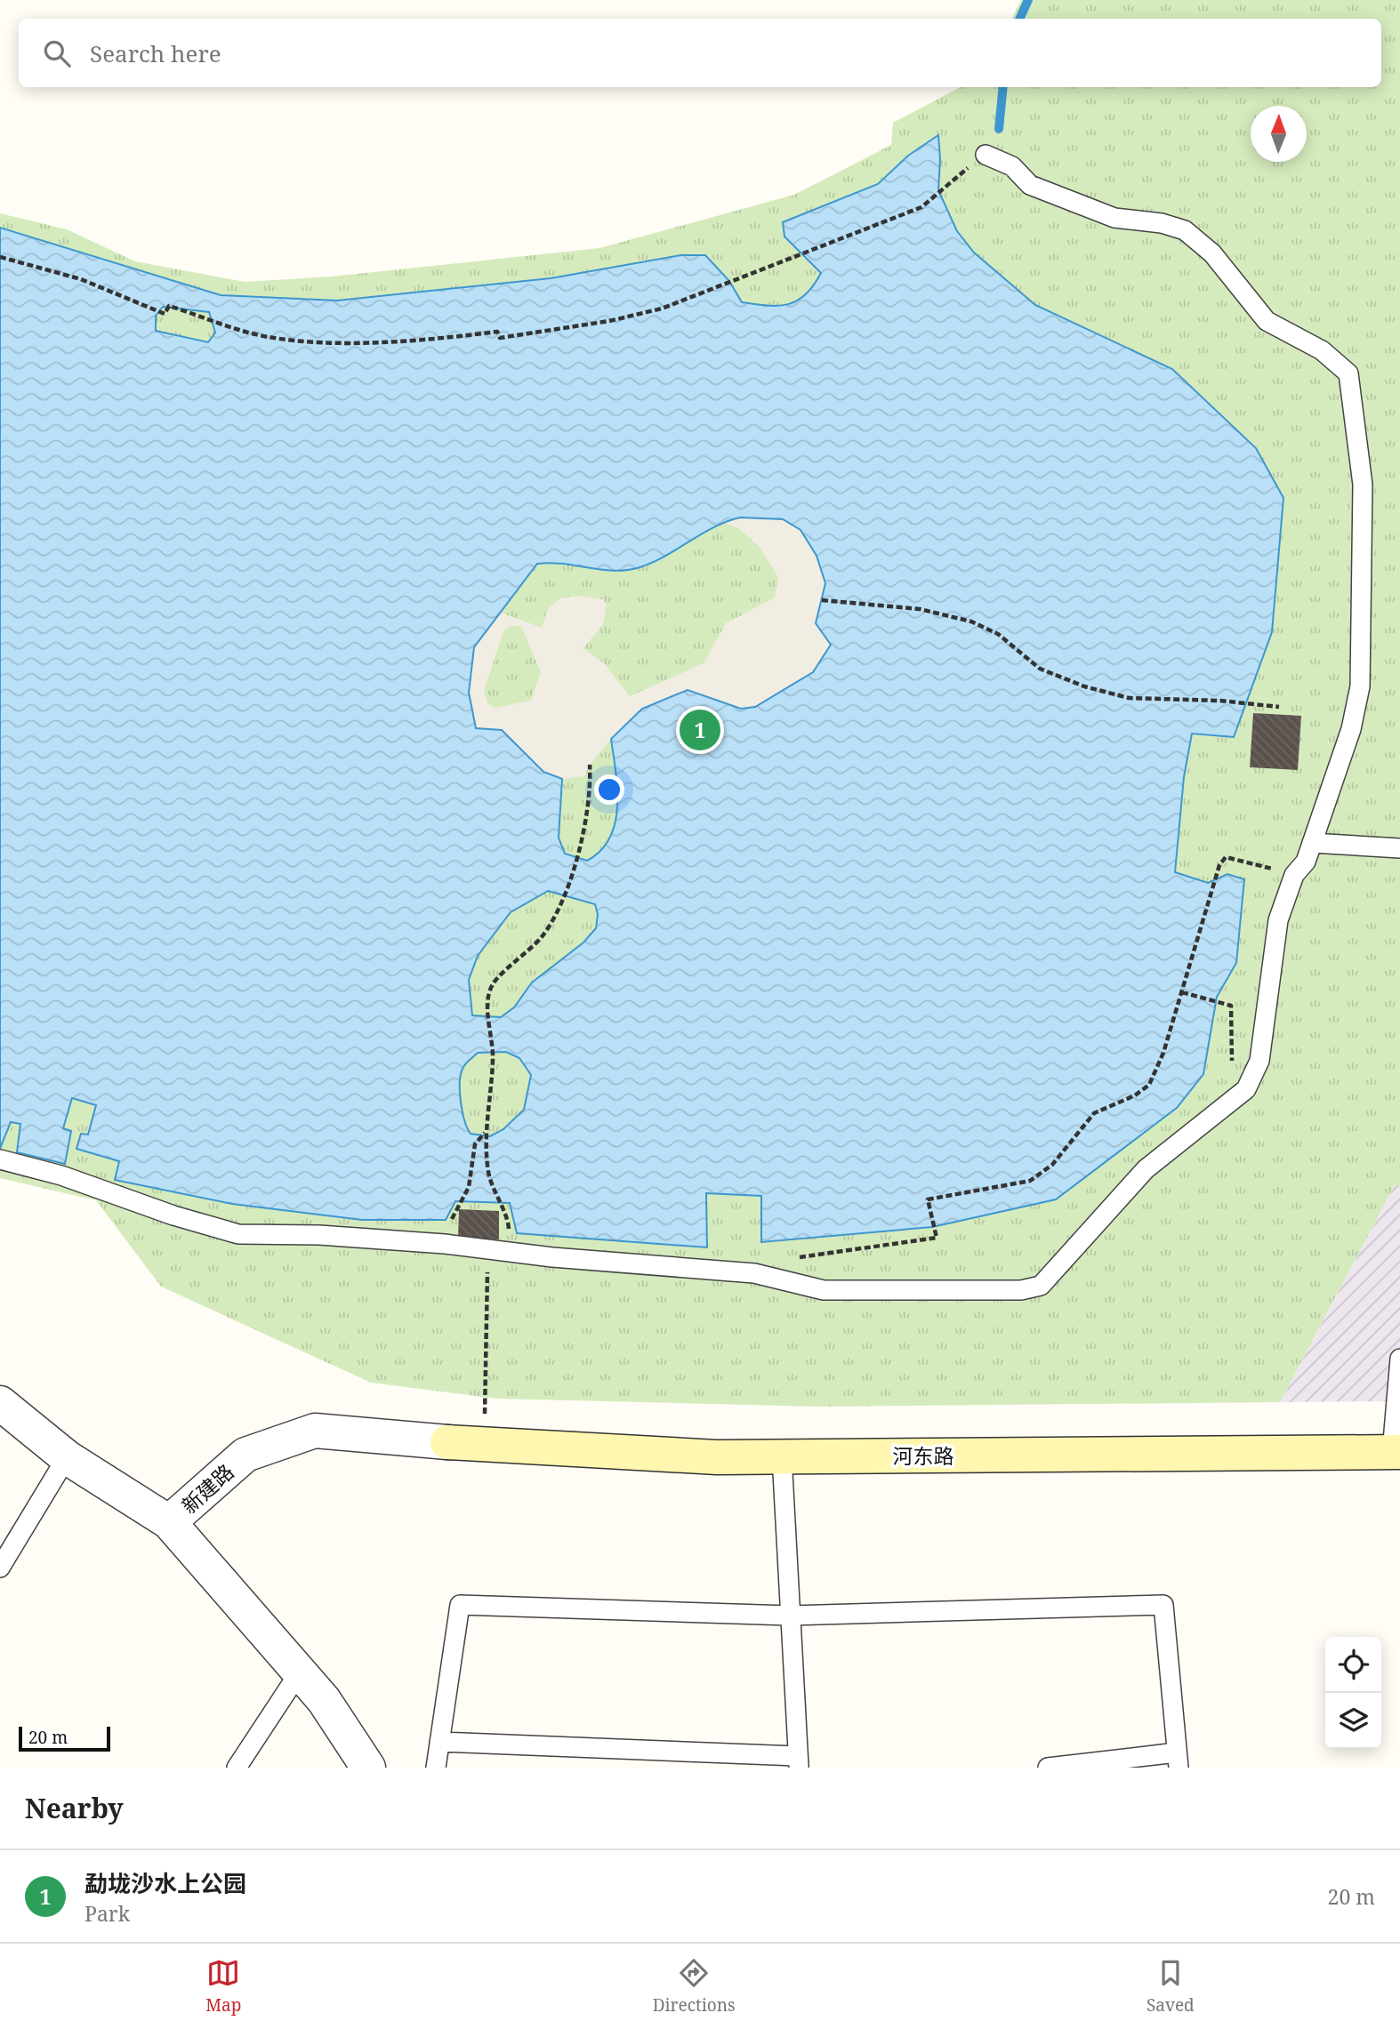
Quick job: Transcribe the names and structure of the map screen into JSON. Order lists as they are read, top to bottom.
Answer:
{
  "streets": {
    "street": ["河东路", "新建路"]
  },
  "crossings": [
    ["河东路", "新建路"]
  ],
  "scale_bar": "20 m",
  "north": "top",
  "page": {
    "search": "Search here",
    "pins": "1",
    "scale": "20 m",
    "heading": "Nearby",
    "list": [
      {
        "mark": "1",
        "name": "勐垅沙水上公园",
        "note": "Park",
        "value": "20 m"
      }
    ],
    "nav": ["Map", "Directions", "Saved"]
  }
}
